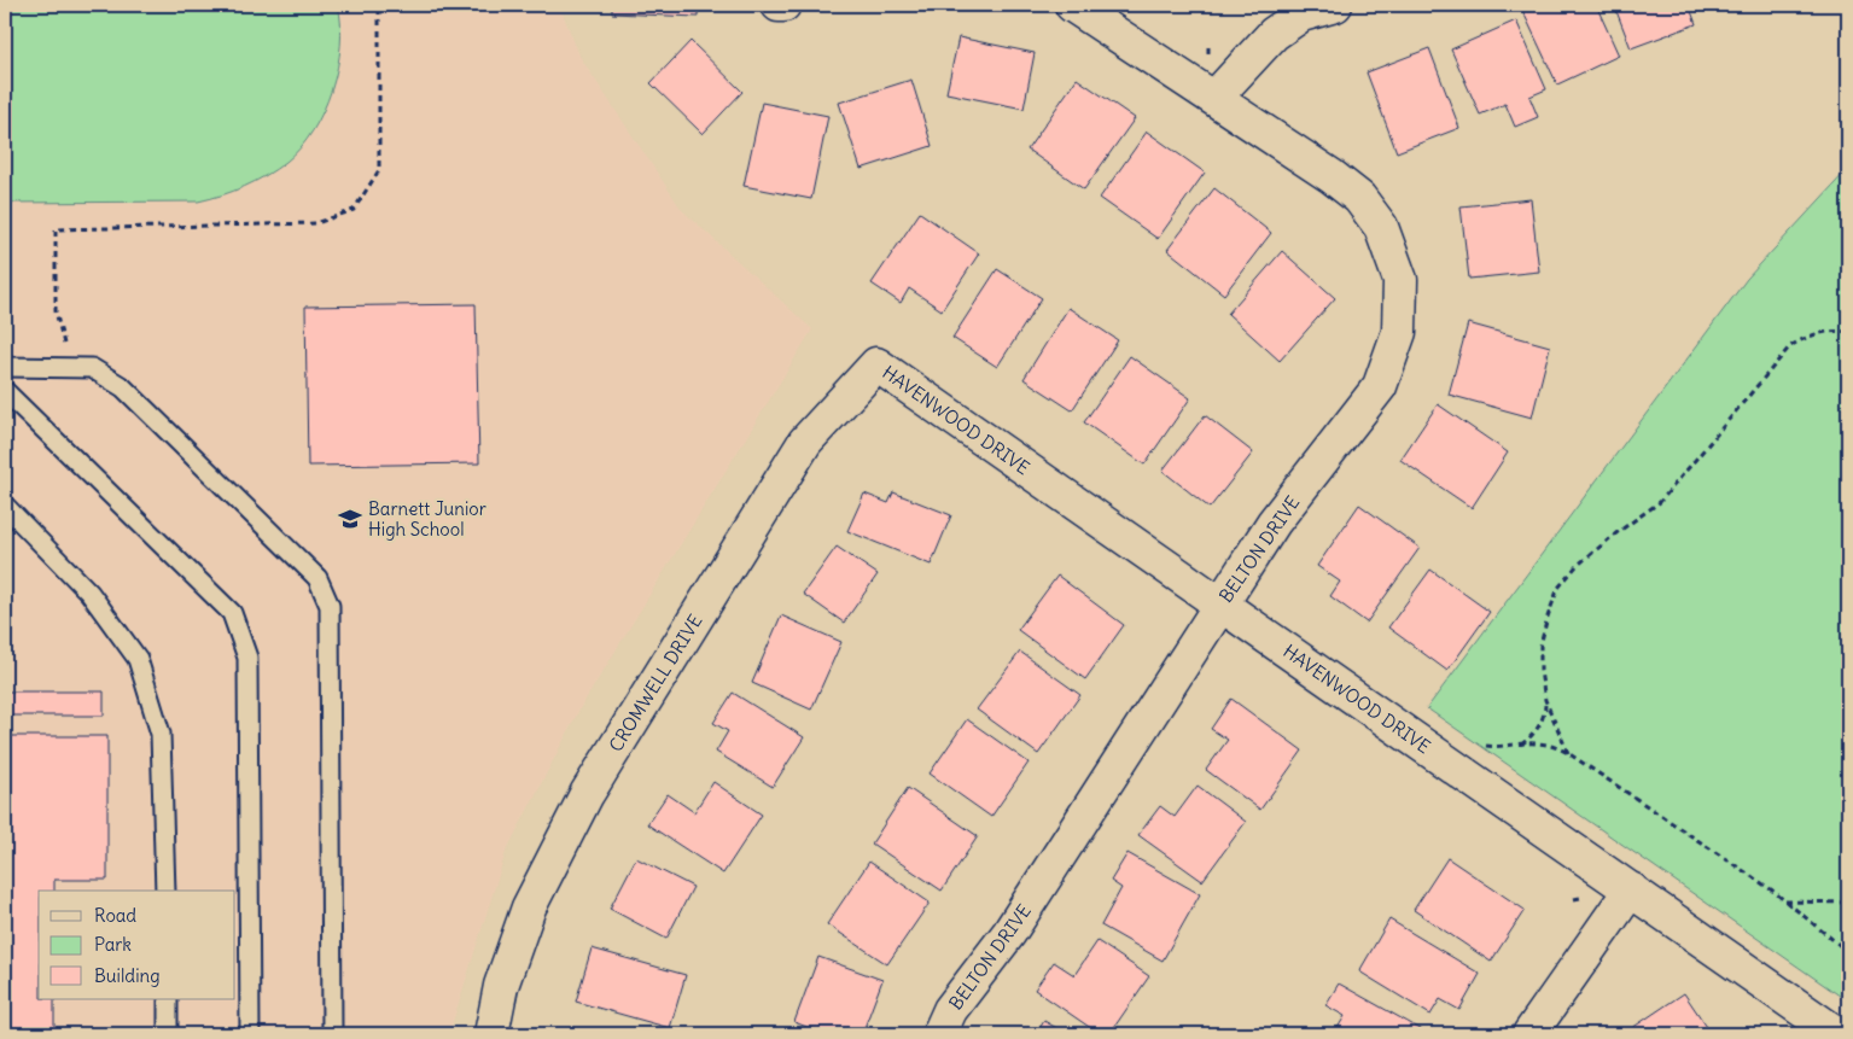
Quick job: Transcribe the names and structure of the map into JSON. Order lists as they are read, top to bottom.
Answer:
{
  "streets": {
    "street": ["HAVENWOOD DRIVE", "BELTON DRIVE", "CROMWELL DRIVE"]
  },
  "crossings": [
    ["HAVENWOOD DRIVE", "BELTON DRIVE"],
    ["HAVENWOOD DRIVE", "CROMWELL DRIVE"]
  ],
  "places": {
    "school or university": ["Barnett Junior High School"]
  },
  "legend": ["Road", "Park", "Building"]
}
